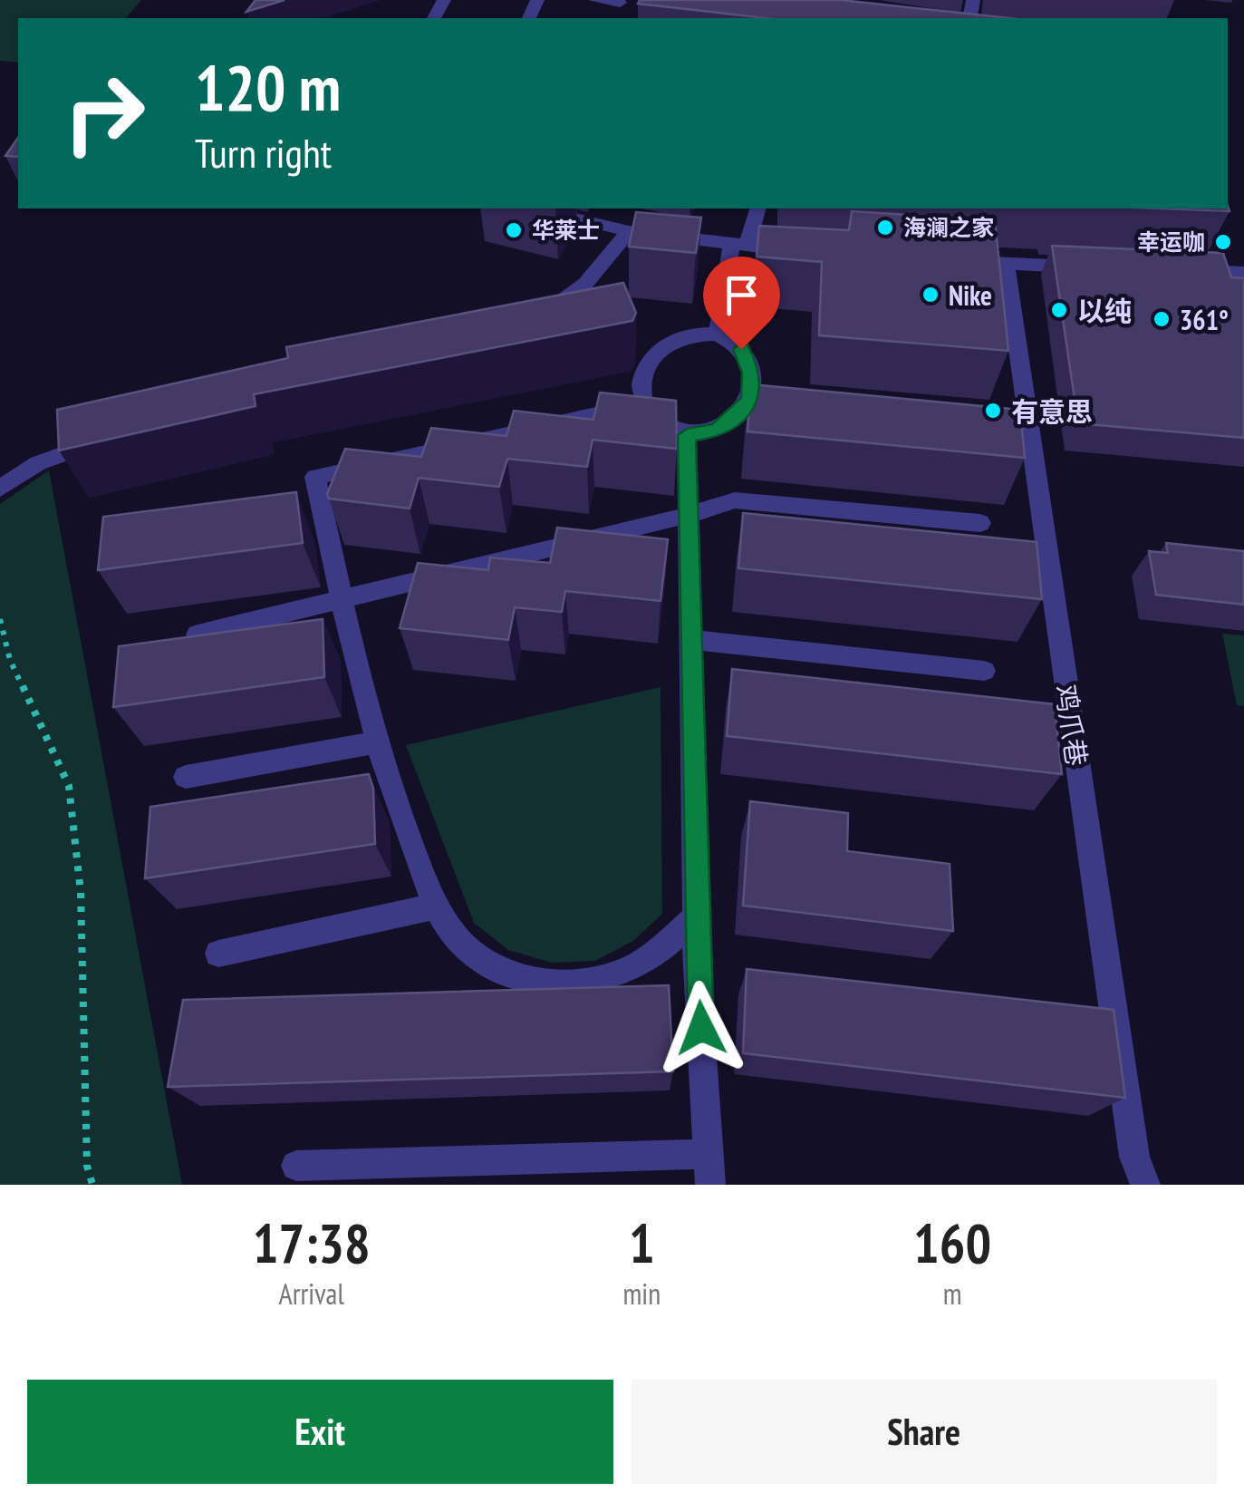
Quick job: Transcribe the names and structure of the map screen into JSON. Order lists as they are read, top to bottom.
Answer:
{
  "streets": {
    "street": ["鸡爪巷"]
  },
  "places": [
    "海澜之家",
    "华莱士",
    "幸运咖",
    "Nike",
    "以纯",
    "361°",
    "有意思"
  ],
  "page": {
    "turn": ["120 m", "Turn right"],
    "eta": [
      "17:38",
      "Arrival",
      "1",
      "min",
      "160",
      "m"
    ],
    "buttons": ["Exit", "Share"]
  }
}
